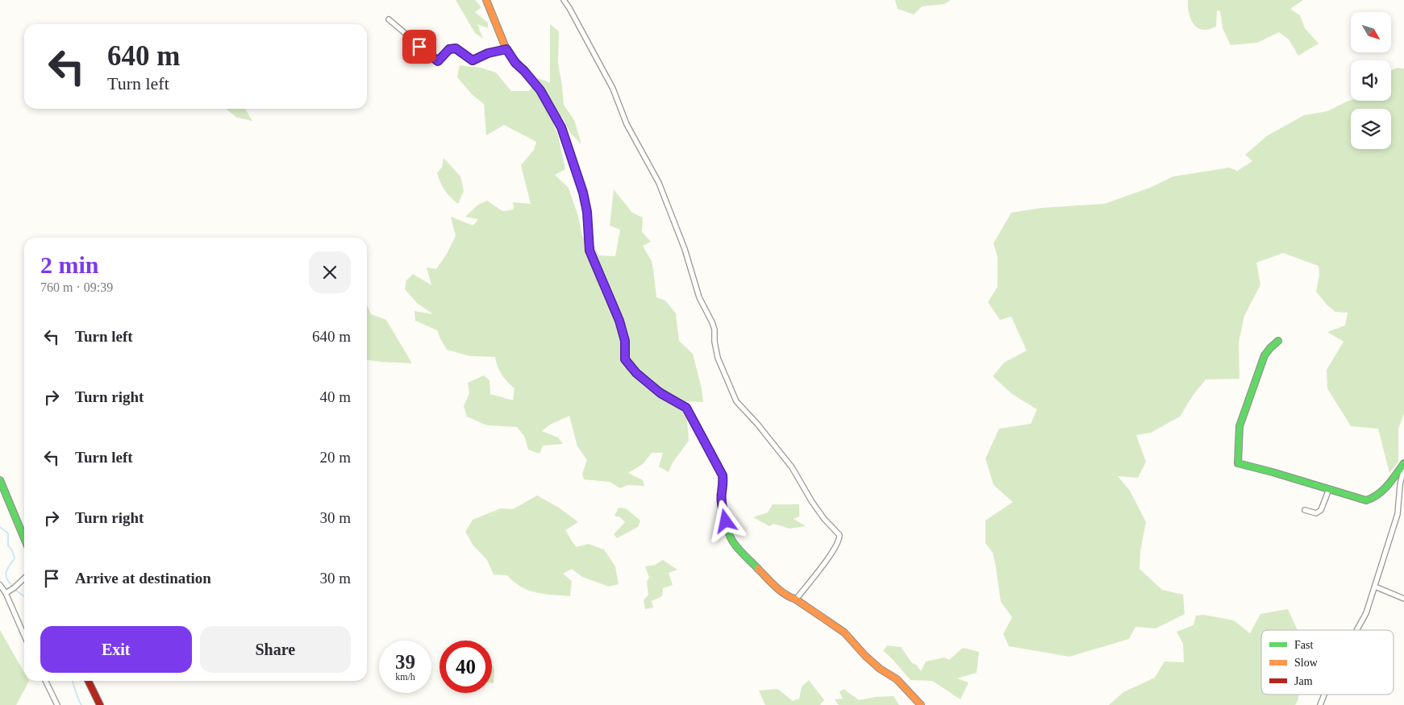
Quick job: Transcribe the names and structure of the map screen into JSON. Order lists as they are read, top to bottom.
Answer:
{
  "legend": ["Fast", "Slow", "Jam"],
  "north": "bottom right",
  "page": {
    "turn": ["640 m", "Turn left"],
    "heading": ["2 min", "760 m · 09:39"],
    "list": [
      {
        "name": "Turn left",
        "value": "640 m"
      },
      {
        "name": "Turn right",
        "value": "40 m"
      },
      {
        "name": "Turn left",
        "value": "20 m"
      },
      {
        "name": "Turn right",
        "value": "30 m"
      },
      {
        "name": "Arrive at destination",
        "value": "30 m"
      }
    ],
    "buttons": ["Exit", "Share"],
    "speed": "39 km/h",
    "limit": "40"
  }
}
